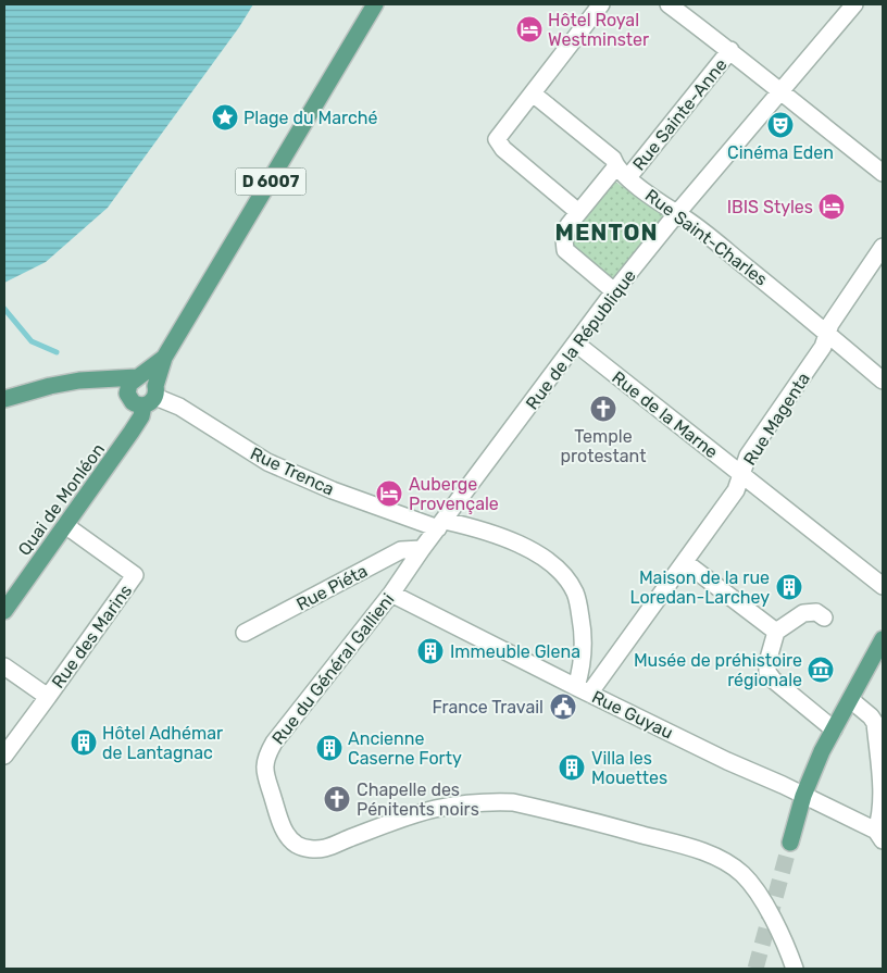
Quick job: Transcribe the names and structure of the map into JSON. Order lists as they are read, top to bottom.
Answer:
{
  "streets": {
    "main road": ["D 6007", "Quai de Monléon"],
    "street": [
      "Rue Sainte-Anne",
      "Rue Saint-Charles",
      "Rue de la République",
      "Rue de la Marne",
      "Rue Magenta",
      "Rue Trenca",
      "Rue Piéta",
      "Rue des Marins",
      "Rue du Général Gallieni",
      "Rue Guyau"
    ]
  },
  "crossings": [
    ["Rue Sainte-Anne", "Rue Saint-Charles"],
    ["Rue Sainte-Anne", "Rue de la République"],
    ["D 6007", "Rue Trenca"],
    ["D 6007", "Quai de Monléon"],
    ["Rue Saint-Charles", "Rue de la République"],
    ["Rue Saint-Charles", "Rue Magenta"],
    ["Rue de la République", "Rue de la Marne"],
    ["Rue de la République", "Rue Trenca"],
    ["Rue de la République", "Rue du Général Gallieni"],
    ["Rue de la Marne", "Rue Magenta"],
    ["Rue Magenta", "Rue Trenca"],
    ["Rue Magenta", "Rue Guyau"],
    ["Rue Trenca", "Quai de Monléon"],
    ["Rue Trenca", "Rue du Général Gallieni"],
    ["Rue Trenca", "Rue Guyau"],
    ["Quai de Monléon", "Rue des Marins"],
    ["Rue Piéta", "Rue du Général Gallieni"],
    ["Rue du Général Gallieni", "Rue Guyau"]
  ],
  "districts": ["MENTON"],
  "places": {
    "hotel": ["Hôtel Royal Westminster", "IBIS Styles", "Auberge Provençale"],
    "place": ["Plage du Marché"],
    "theatre": ["Cinéma Eden"],
    "church": ["Temple protestant", "Chapelle des Pénitents noirs"],
    "building": [
      "Maison de la rue Loredan-Larchey",
      "Immeuble Glena",
      "Hôtel Adhémar de Lantagnac",
      "Ancienne Caserne Forty",
      "Villa les Mouettes"
    ],
    "museum": ["Musée de préhistoire régionale"],
    "public building": ["France Travail"]
  }
}
